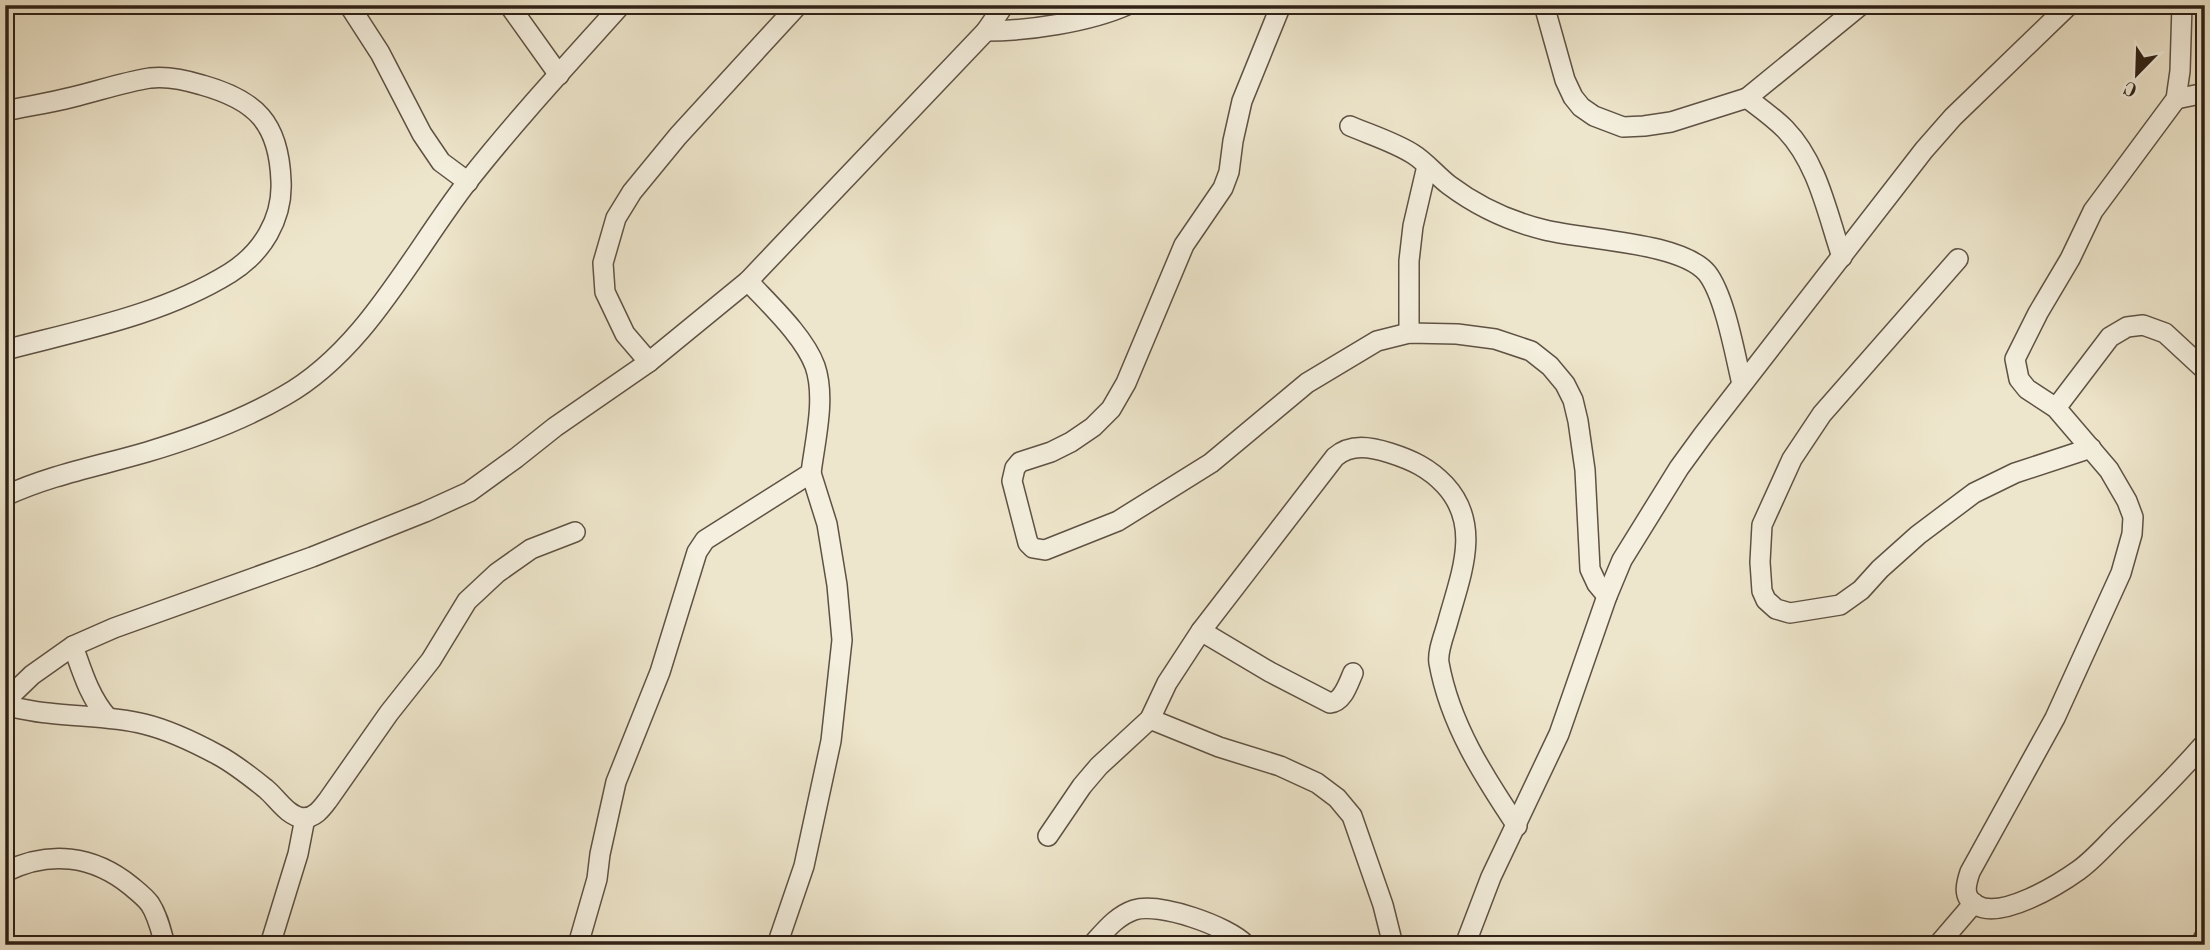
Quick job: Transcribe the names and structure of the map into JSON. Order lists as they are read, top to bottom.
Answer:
{
  "north": "bottom left"
}
